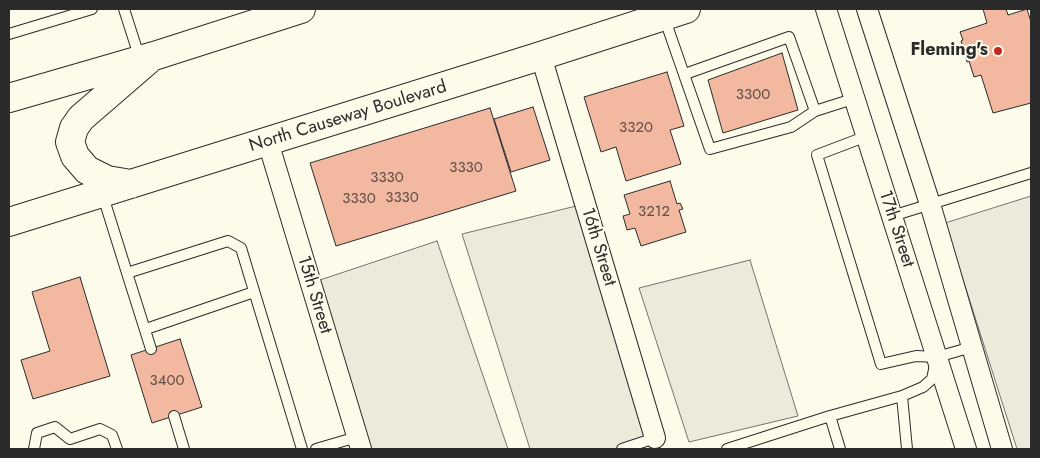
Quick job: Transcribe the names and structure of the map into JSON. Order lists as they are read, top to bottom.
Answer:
{
  "streets": {
    "highway": ["North Causeway Boulevard"],
    "street": ["17th Street", "16th Street", "15th Street"]
  },
  "crossings": [
    ["North Causeway Boulevard", "16th Street"],
    ["North Causeway Boulevard", "15th Street"]
  ],
  "places": ["Fleming's"],
  "house_numbers": [
    "3300",
    "3320",
    "3330",
    "3330",
    "3330",
    "3330",
    "3212",
    "3400"
  ]
}
